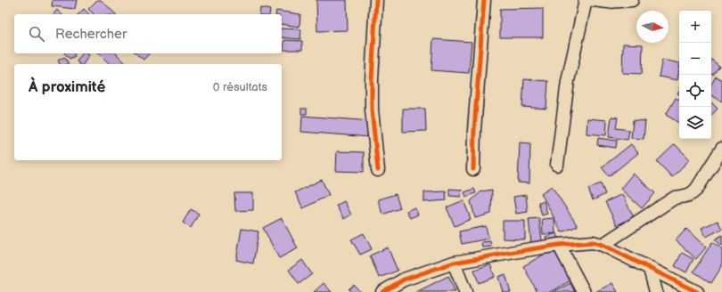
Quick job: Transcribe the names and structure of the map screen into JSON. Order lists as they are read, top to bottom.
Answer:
{
  "north": "right",
  "page": {
    "map_buttons": ["+", "−"],
    "search": "Rechercher",
    "heading": ["À proximité", "0 résultats"]
  }
}
